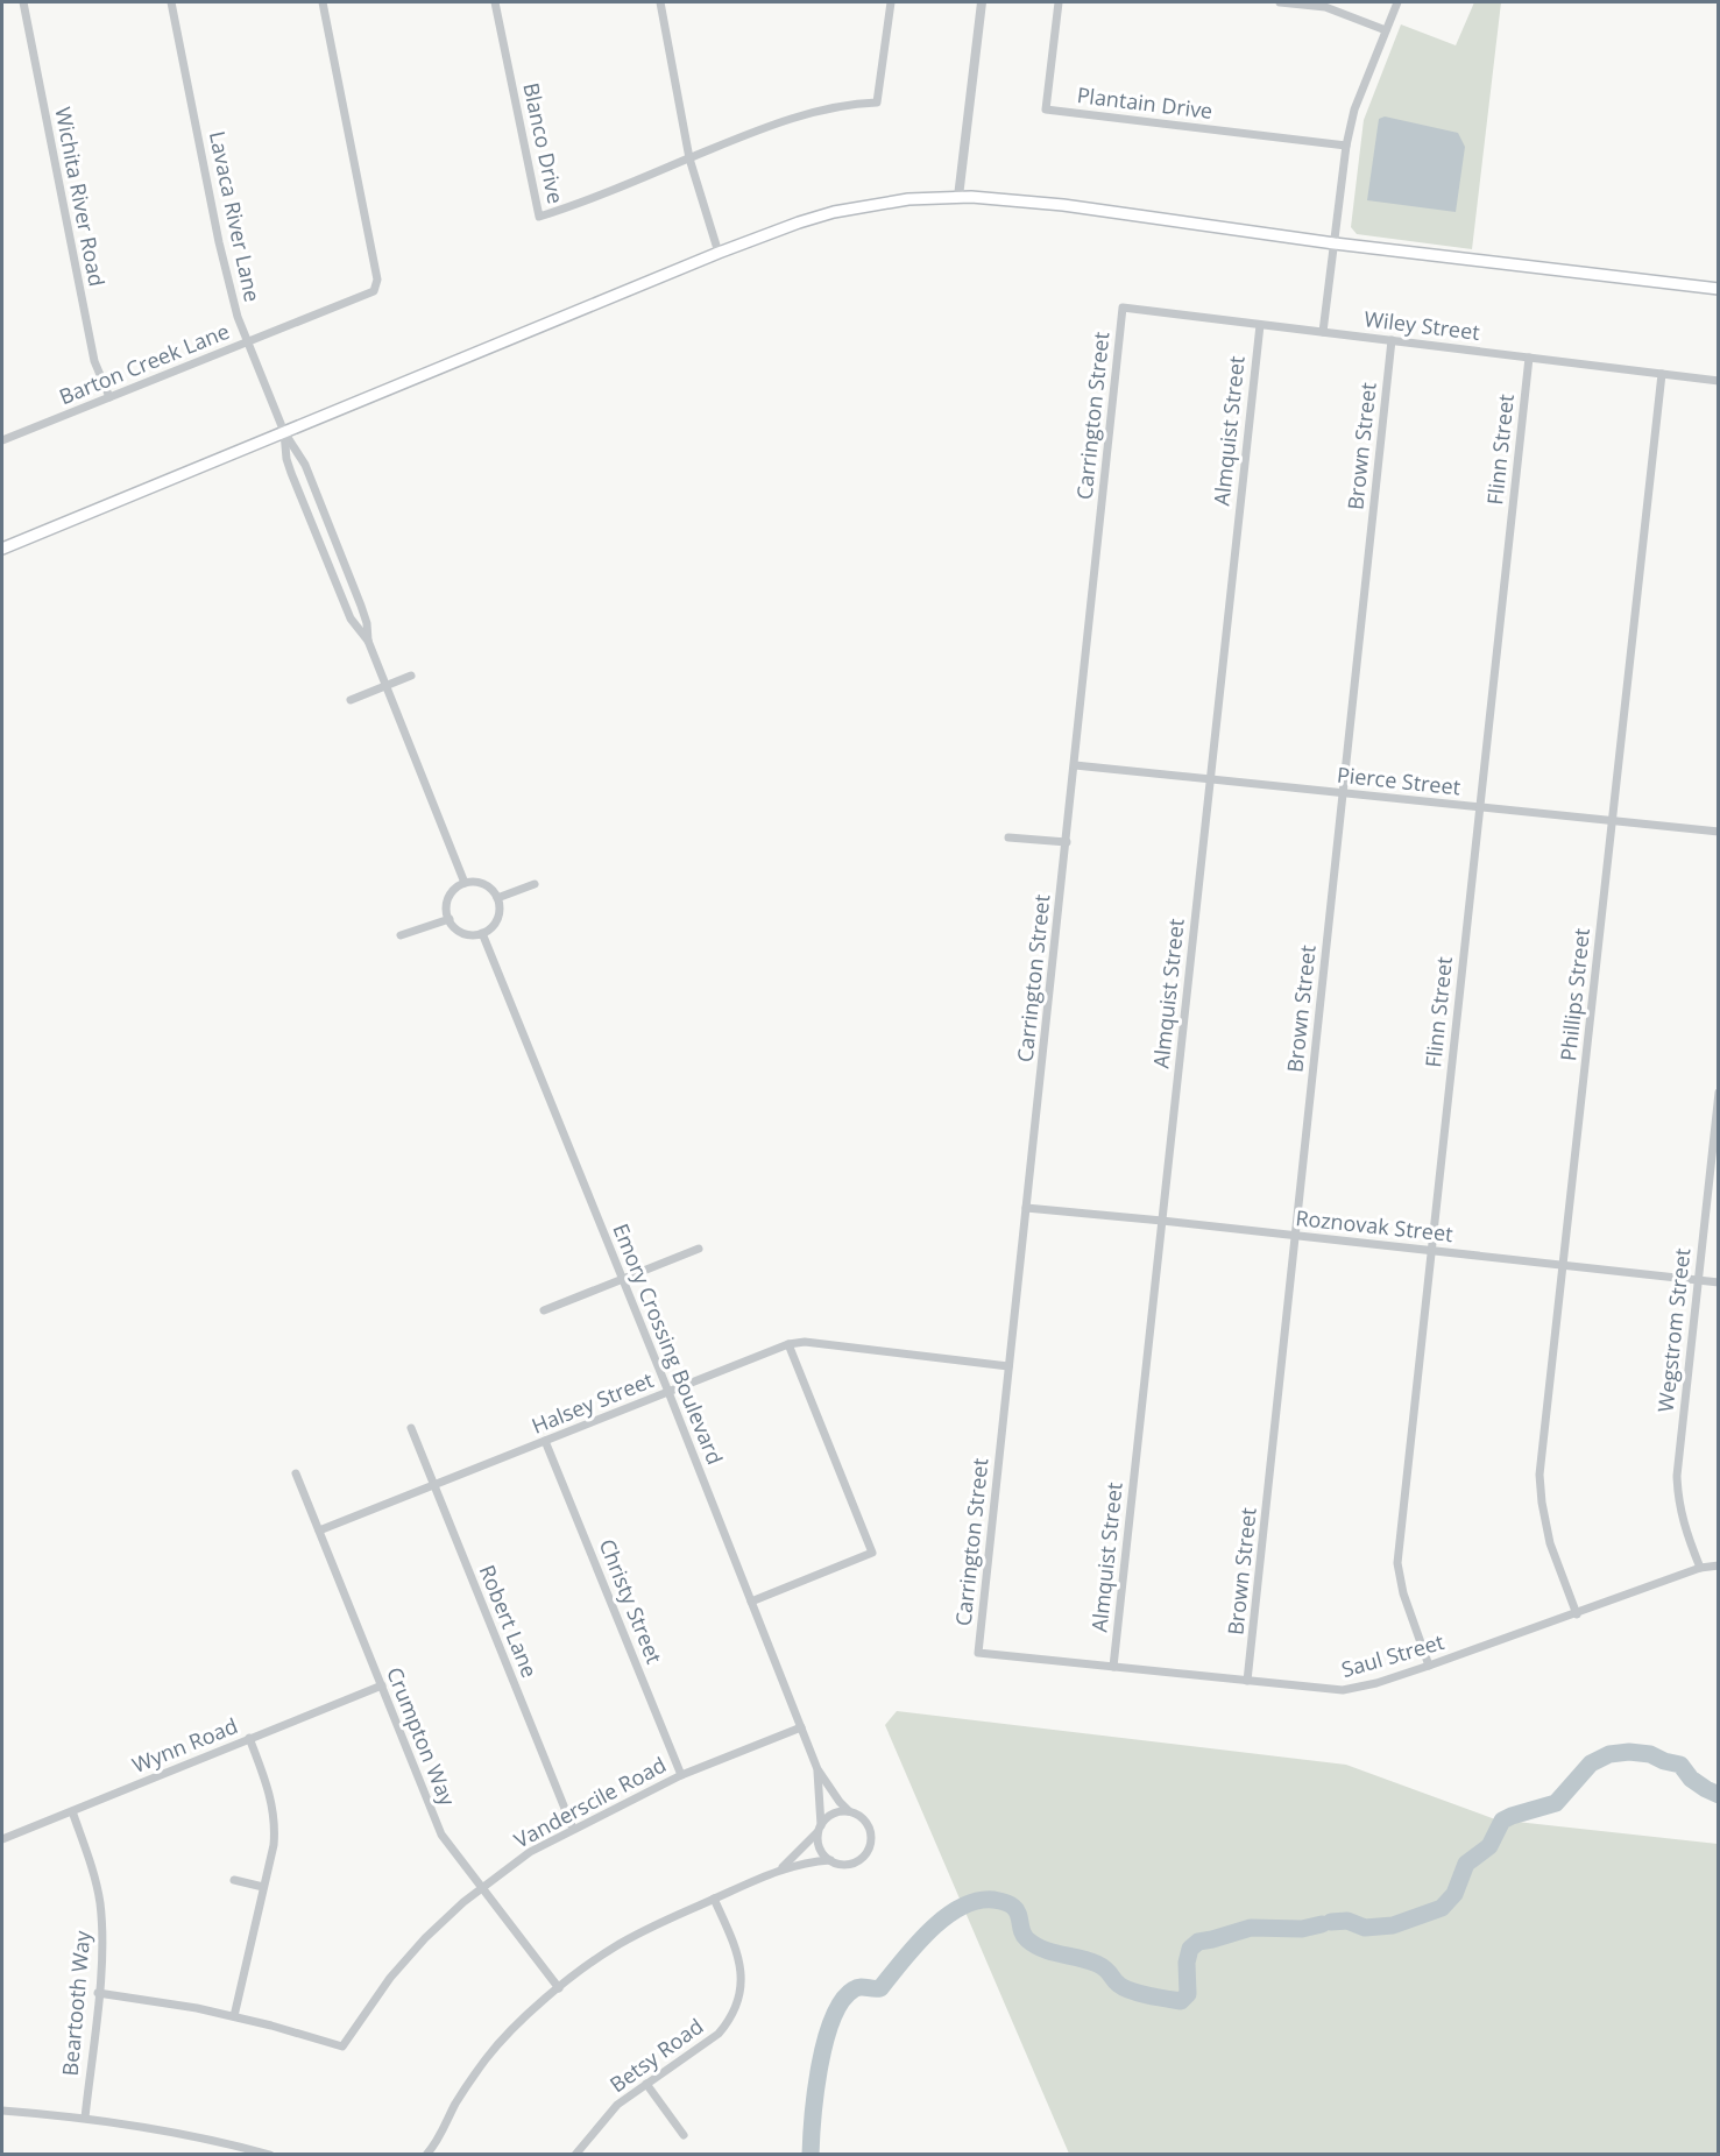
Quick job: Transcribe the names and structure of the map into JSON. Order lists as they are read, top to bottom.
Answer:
{
  "streets": {
    "street": [
      "Plantain Drive",
      "Blanco Drive",
      "Wichita River Road",
      "Lavaca River Lane",
      "Wiley Street",
      "Barton Creek Lane",
      "Carrington Street",
      "Almquist Street",
      "Brown Street",
      "Flinn Street",
      "Pierce Street",
      "Phillips Street",
      "Roznovak Street",
      "Wegstrom Street",
      "Emory Crossing Boulevard",
      "Halsey Street",
      "Christy Street",
      "Robert Lane",
      "Saul Street",
      "Crumpton Way",
      "Wynn Road",
      "Vanderscile Road",
      "Beartooth Way",
      "Betsy Road"
    ]
  },
  "crossings": [
    ["Wichita River Road", "Barton Creek Lane"],
    ["Lavaca River Lane", "Barton Creek Lane"],
    ["Wiley Street", "Carrington Street"],
    ["Wiley Street", "Almquist Street"],
    ["Wiley Street", "Brown Street"],
    ["Wiley Street", "Flinn Street"],
    ["Wiley Street", "Phillips Street"],
    ["Carrington Street", "Pierce Street"],
    ["Carrington Street", "Roznovak Street"],
    ["Carrington Street", "Halsey Street"],
    ["Carrington Street", "Saul Street"],
    ["Almquist Street", "Pierce Street"],
    ["Almquist Street", "Roznovak Street"],
    ["Almquist Street", "Saul Street"],
    ["Brown Street", "Pierce Street"],
    ["Brown Street", "Roznovak Street"],
    ["Brown Street", "Saul Street"],
    ["Flinn Street", "Pierce Street"],
    ["Flinn Street", "Roznovak Street"],
    ["Flinn Street", "Saul Street"],
    ["Pierce Street", "Phillips Street"],
    ["Phillips Street", "Roznovak Street"],
    ["Phillips Street", "Saul Street"],
    ["Roznovak Street", "Wegstrom Street"],
    ["Wegstrom Street", "Saul Street"],
    ["Emory Crossing Boulevard", "Halsey Street"],
    ["Emory Crossing Boulevard", "Vanderscile Road"],
    ["Halsey Street", "Christy Street"],
    ["Halsey Street", "Robert Lane"],
    ["Halsey Street", "Crumpton Way"],
    ["Christy Street", "Vanderscile Road"],
    ["Robert Lane", "Vanderscile Road"],
    ["Crumpton Way", "Wynn Road"],
    ["Crumpton Way", "Vanderscile Road"],
    ["Wynn Road", "Beartooth Way"]
  ]
}
